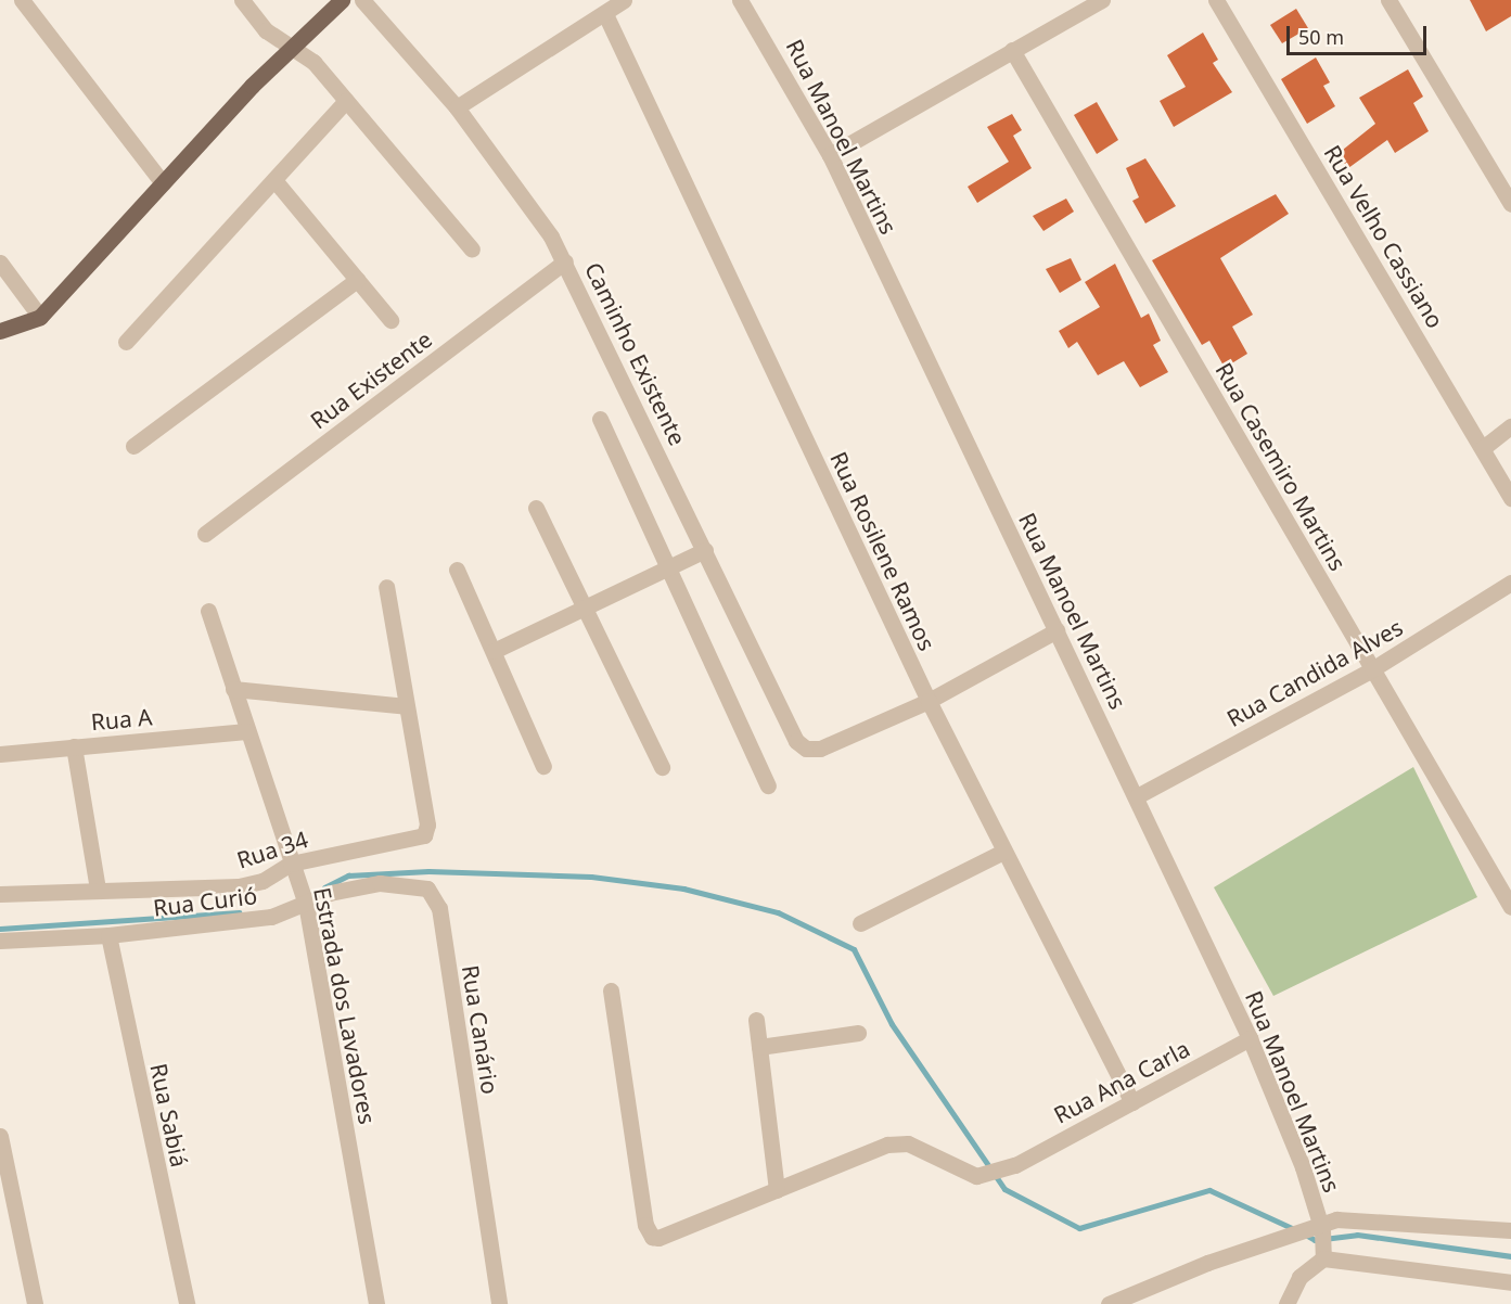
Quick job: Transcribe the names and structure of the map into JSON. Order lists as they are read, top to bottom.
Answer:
{
  "streets": {
    "street": [
      "Rua Manoel Martins",
      "Rua Velho Cassiano",
      "Caminho Existente",
      "Rua Existente",
      "Rua Casemiro Martins",
      "Rua Rosilene Ramos",
      "Rua Candida Alves",
      "Rua A",
      "Rua 34",
      "Rua Curió",
      "Estrada dos Lavadores",
      "Rua Canário",
      "Rua Ana Carla",
      "Rua Sabiá"
    ]
  },
  "crossings": [
    ["Rua Manoel Martins", "Rua Candida Alves"],
    ["Rua Manoel Martins", "Rua Ana Carla"],
    ["Caminho Existente", "Rua Existente"],
    ["Caminho Existente", "Rua Rosilene Ramos"],
    ["Rua Casemiro Martins", "Rua Candida Alves"],
    ["Rua Rosilene Ramos", "Rua Ana Carla"],
    ["Rua A", "Estrada dos Lavadores"],
    ["Rua 34", "Estrada dos Lavadores"],
    ["Rua Curió", "Estrada dos Lavadores"],
    ["Rua Curió", "Rua Canário"],
    ["Rua Curió", "Rua Sabiá"],
    ["Estrada dos Lavadores", "Rua Canário"]
  ],
  "scale_bar": "50 m"
}
